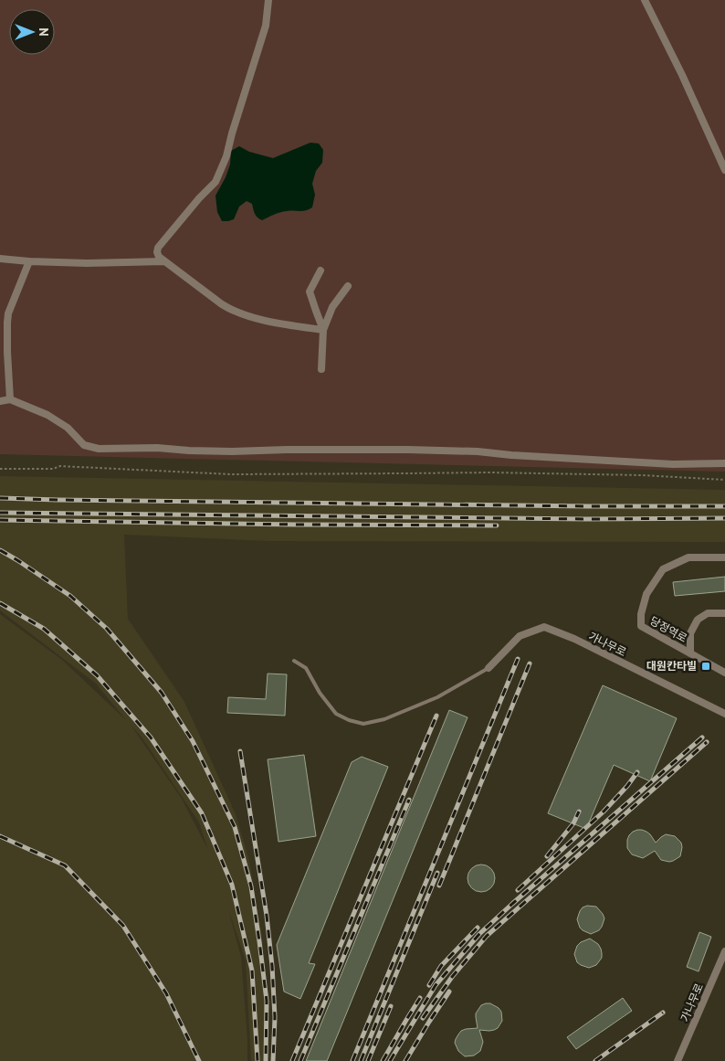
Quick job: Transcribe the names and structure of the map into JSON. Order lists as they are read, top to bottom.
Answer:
{
  "streets": {
    "street": ["당정역로", "가나무로"]
  },
  "places": {
    "transit": ["대원칸타빌"]
  },
  "north": "right"
}
